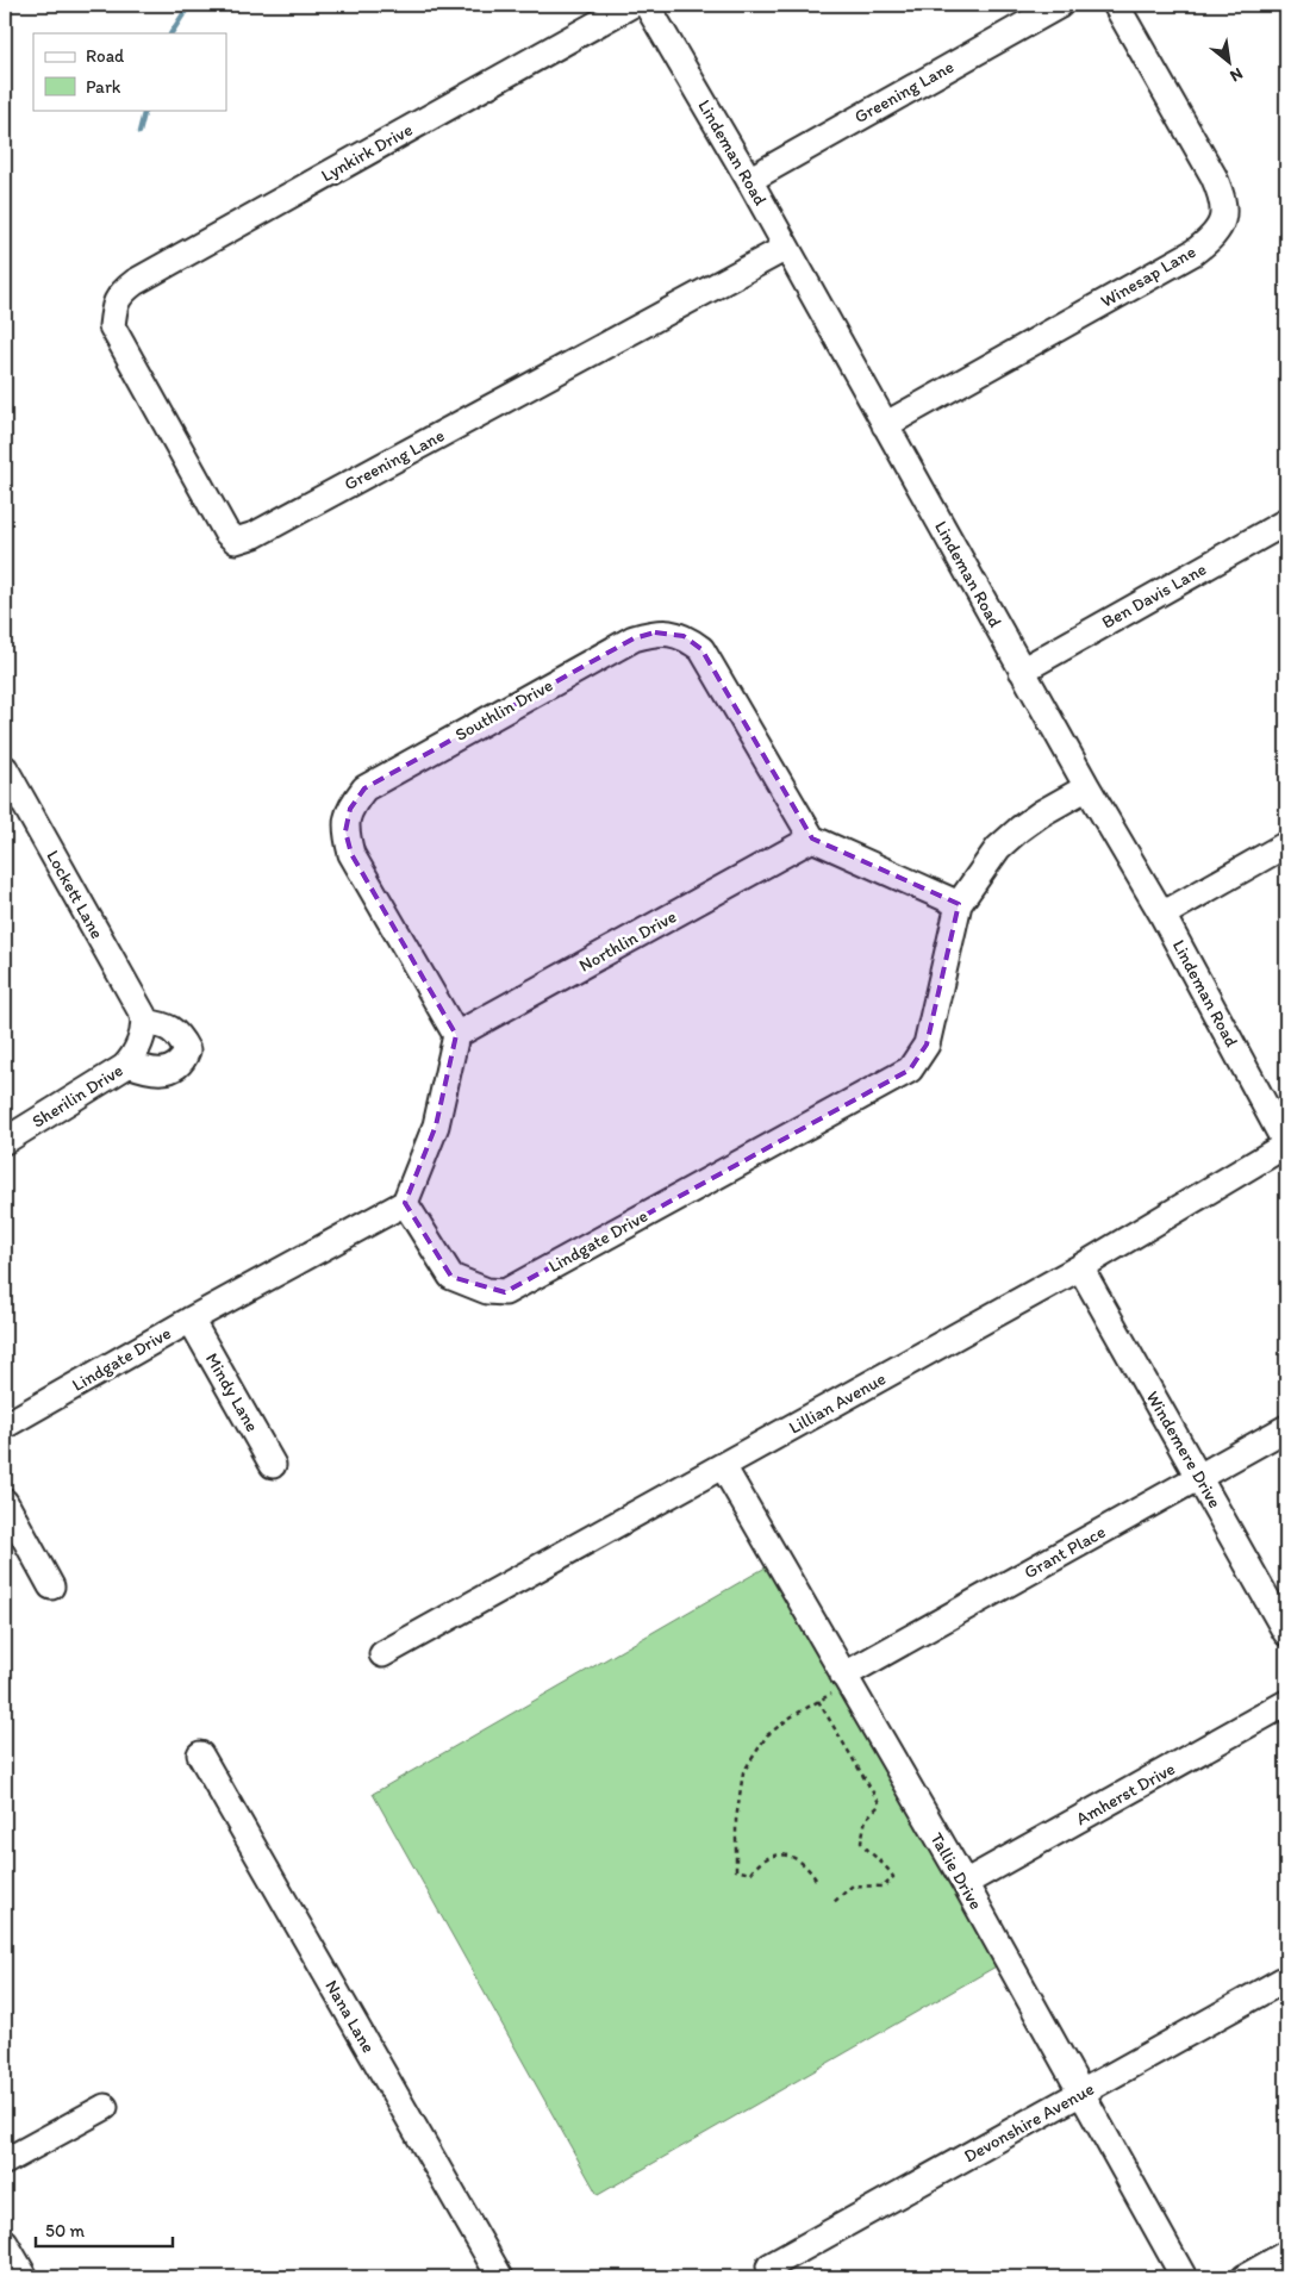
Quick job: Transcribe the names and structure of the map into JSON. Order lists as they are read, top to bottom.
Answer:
{
  "streets": {
    "street": [
      "Greening Lane",
      "Lynkirk Drive",
      "Lindeman Road",
      "Winesap Lane",
      "Ben Davis Lane",
      "Southlin Drive",
      "Lockett Lane",
      "Northlin Drive",
      "Sherilin Drive",
      "Lindgate Drive",
      "Mindy Lane",
      "Lillian Avenue",
      "Windemere Drive",
      "Grant Place",
      "Amherst Drive",
      "Tallie Drive",
      "Nana Lane",
      "Devonshire Avenue"
    ]
  },
  "crossings": [
    ["Greening Lane", "Lynkirk Drive"],
    ["Greening Lane", "Lindeman Road"],
    ["Lindeman Road", "Winesap Lane"],
    ["Lindeman Road", "Ben Davis Lane"],
    ["Lindeman Road", "Lindgate Drive"],
    ["Lindeman Road", "Lillian Avenue"],
    ["Southlin Drive", "Northlin Drive"],
    ["Lockett Lane", "Sherilin Drive"],
    ["Lindgate Drive", "Mindy Lane"],
    ["Lillian Avenue", "Windemere Drive"],
    ["Lillian Avenue", "Tallie Drive"],
    ["Windemere Drive", "Grant Place"],
    ["Grant Place", "Tallie Drive"],
    ["Amherst Drive", "Tallie Drive"],
    ["Tallie Drive", "Devonshire Avenue"]
  ],
  "legend": ["Road", "Park"],
  "scale_bar": "50 m",
  "north": "bottom right"
}
